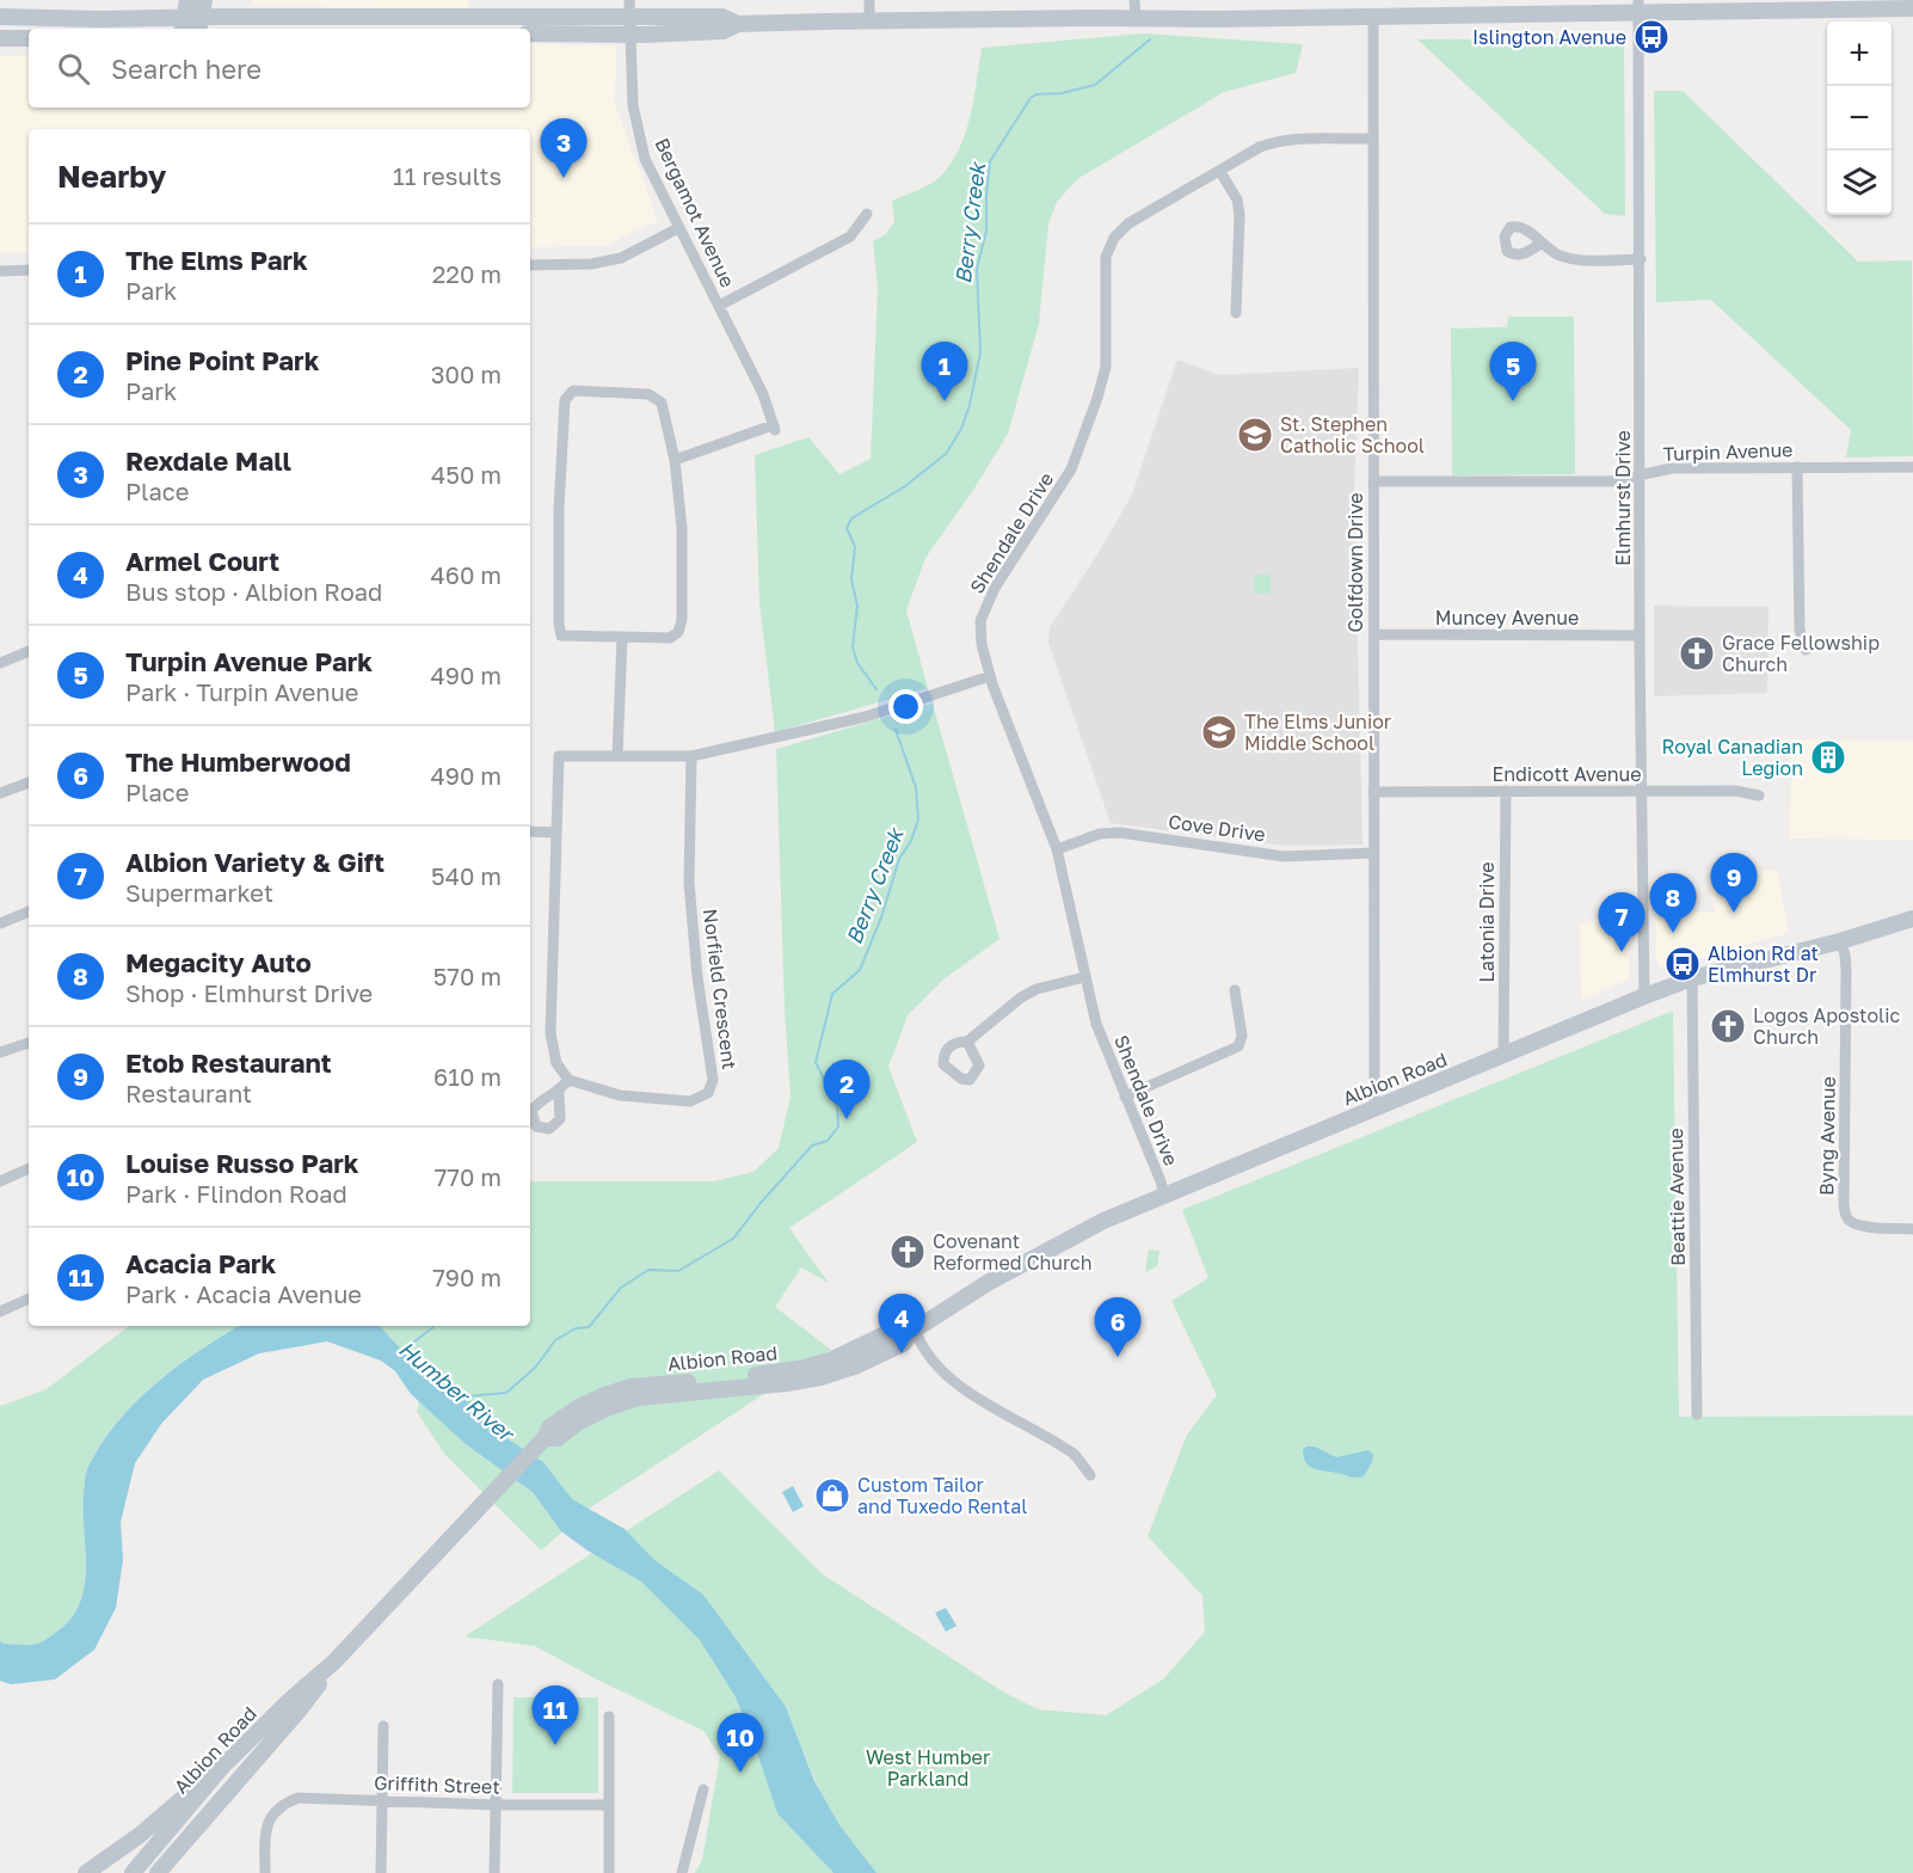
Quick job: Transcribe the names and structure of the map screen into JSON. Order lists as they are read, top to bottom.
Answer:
{
  "streets": {
    "main road": ["Albion Road"],
    "street": [
      "Bergamot Avenue",
      "Turpin Avenue",
      "Elmhurst Drive",
      "Shendale Drive",
      "Golfdown Drive",
      "Muncey Avenue",
      "Endicott Avenue",
      "Cove Drive",
      "Latonia Drive",
      "Norfield Crescent",
      "Byng Avenue",
      "Beattie Avenue",
      "Griffith Street"
    ]
  },
  "crossings": [
    ["Turpin Avenue", "Elmhurst Drive"],
    ["Turpin Avenue", "Golfdown Drive"],
    ["Elmhurst Drive", "Muncey Avenue"],
    ["Elmhurst Drive", "Endicott Avenue"],
    ["Elmhurst Drive", "Albion Road"],
    ["Shendale Drive", "Golfdown Drive"],
    ["Shendale Drive", "Cove Drive"],
    ["Shendale Drive", "Albion Road"],
    ["Golfdown Drive", "Muncey Avenue"],
    ["Golfdown Drive", "Endicott Avenue"],
    ["Golfdown Drive", "Cove Drive"],
    ["Golfdown Drive", "Albion Road"],
    ["Endicott Avenue", "Latonia Drive"],
    ["Latonia Drive", "Albion Road"],
    ["Albion Road", "Byng Avenue"],
    ["Albion Road", "Beattie Avenue"]
  ],
  "water": ["Berry Creek", "Humber River"],
  "parks": ["West Humber Parkland"],
  "places": {
    "bus stop": ["Islington Avenue", "Albion Rd at Elmhurst Dr"],
    "school or university": ["St. Stephen Catholic School", "The Elms Junior Middle School"],
    "church": ["Grace Fellowship Church", "Logos Apostolic Church", "Covenant Reformed Church"],
    "building": ["Royal Canadian Legion"],
    "shop": ["Custom Tailor and Tuxedo Rental"]
  },
  "page": {
    "map_buttons": ["+", "−"],
    "search": "Search here",
    "pins": [
      "3",
      "1",
      "5",
      "9",
      "8",
      "7",
      "2",
      "4",
      "6",
      "11",
      "10"
    ],
    "heading": ["Nearby", "11 results"],
    "list": [
      {
        "mark": "1",
        "name": "The Elms Park",
        "note": "Park",
        "value": "220 m"
      },
      {
        "mark": "2",
        "name": "Pine Point Park",
        "note": "Park",
        "value": "300 m"
      },
      {
        "mark": "3",
        "name": "Rexdale Mall",
        "note": "Place",
        "value": "450 m"
      },
      {
        "mark": "4",
        "name": "Armel Court",
        "note": "Bus stop · Albion Road",
        "value": "460 m"
      },
      {
        "mark": "5",
        "name": "Turpin Avenue Park",
        "note": "Park · Turpin Avenue",
        "value": "490 m"
      },
      {
        "mark": "6",
        "name": "The Humberwood",
        "note": "Place",
        "value": "490 m"
      },
      {
        "mark": "7",
        "name": "Albion Variety & Gift",
        "note": "Supermarket",
        "value": "540 m"
      },
      {
        "mark": "8",
        "name": "Megacity Auto",
        "note": "Shop · Elmhurst Drive",
        "value": "570 m"
      },
      {
        "mark": "9",
        "name": "Etob Restaurant",
        "note": "Restaurant",
        "value": "610 m"
      },
      {
        "mark": "10",
        "name": "Louise Russo Park",
        "note": "Park · Flindon Road",
        "value": "770 m"
      },
      {
        "mark": "11",
        "name": "Acacia Park",
        "note": "Park · Acacia Avenue",
        "value": "790 m"
      }
    ]
  }
}
